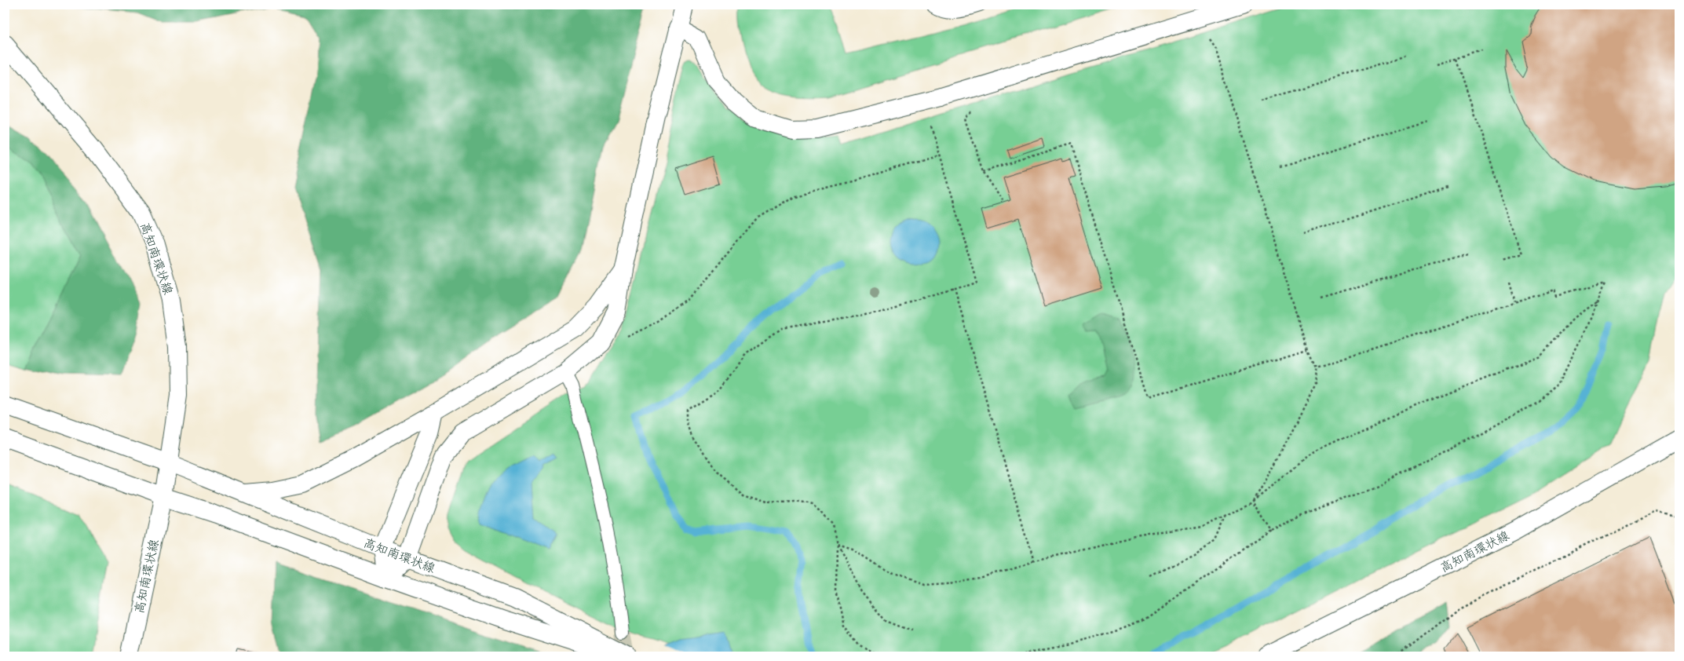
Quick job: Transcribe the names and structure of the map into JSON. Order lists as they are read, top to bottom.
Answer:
{
  "streets": {
    "main road": ["高知南環状線"]
  }
}
